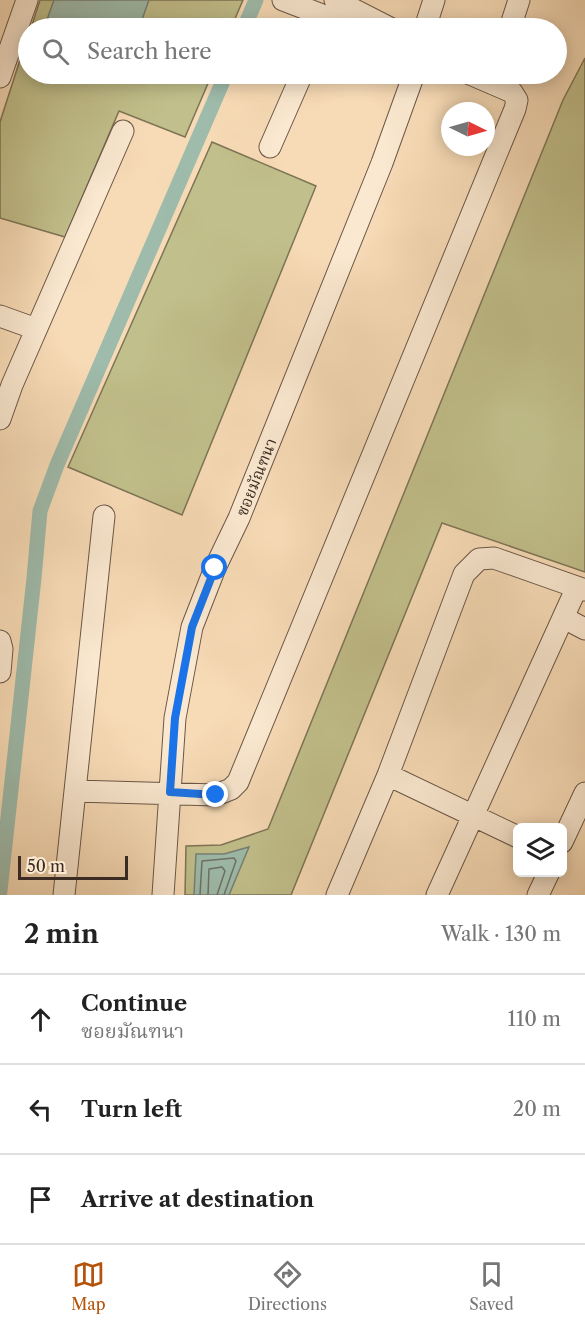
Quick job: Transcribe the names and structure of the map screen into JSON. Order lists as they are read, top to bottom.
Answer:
{
  "streets": {
    "street": ["ซอยมัณฑนา"]
  },
  "scale_bar": "50 m",
  "north": "right",
  "page": {
    "search": "Search here",
    "scale": "50 m",
    "heading": ["2 min", "Walk · 130 m"],
    "list": [
      ["Continue", "ซอยมัณฑนา", "110 m"],
      ["Turn left", "20 m"],
      "Arrive at destination"
    ],
    "nav": ["Map", "Directions", "Saved"]
  }
}
